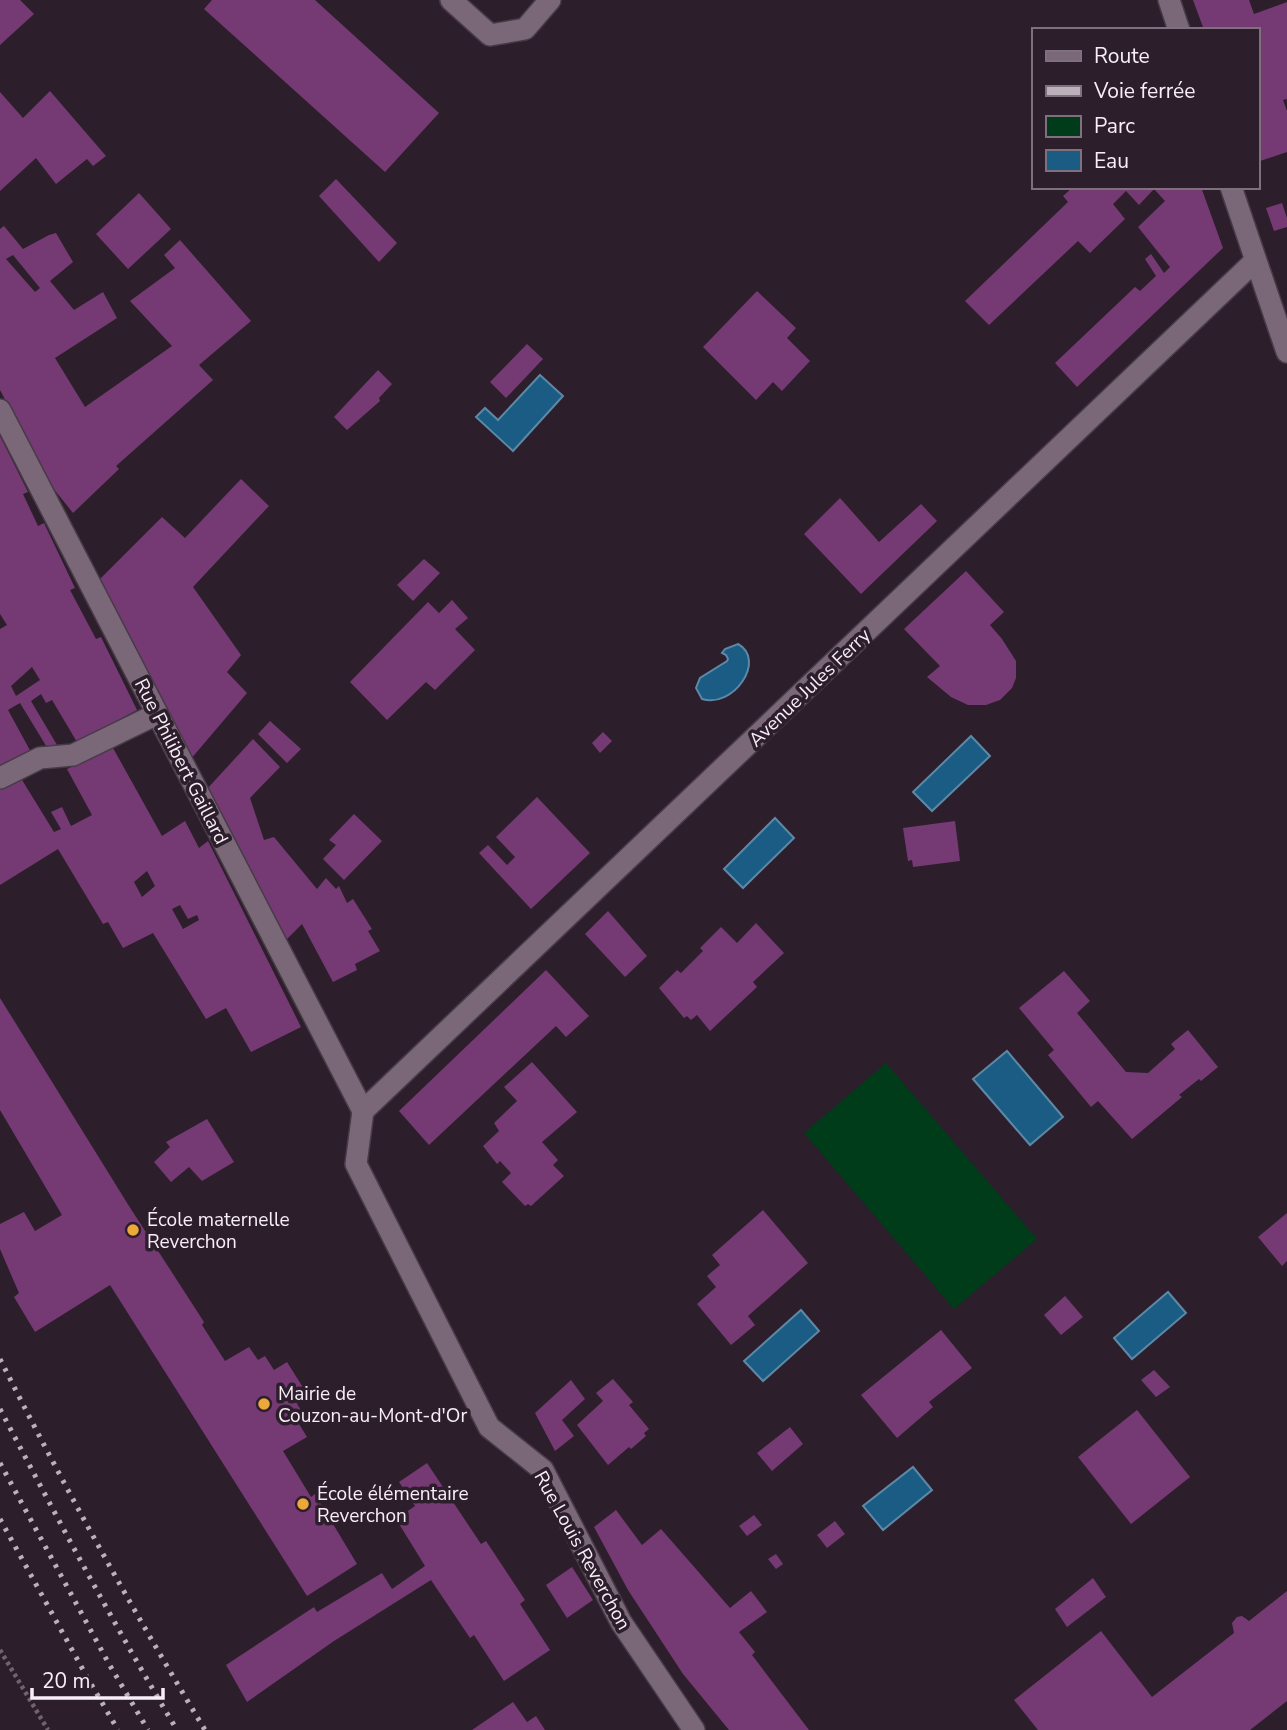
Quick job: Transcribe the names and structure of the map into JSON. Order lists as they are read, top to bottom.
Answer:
{
  "streets": {
    "street": ["Avenue Jules Ferry", "Rue Philibert Gaillard", "Rue Louis Reverchon"]
  },
  "crossings": [
    ["Avenue Jules Ferry", "Rue Philibert Gaillard"],
    ["Avenue Jules Ferry", "Rue Louis Reverchon"],
    ["Rue Philibert Gaillard", "Rue Louis Reverchon"]
  ],
  "places": ["École maternelle Reverchon", "Mairie de Couzon-au-Mont-d'Or", "École élémentaire Reverchon"],
  "legend": [
    "Route",
    "Voie ferrée",
    "Parc",
    "Eau"
  ],
  "scale_bar": "20 m"
}
